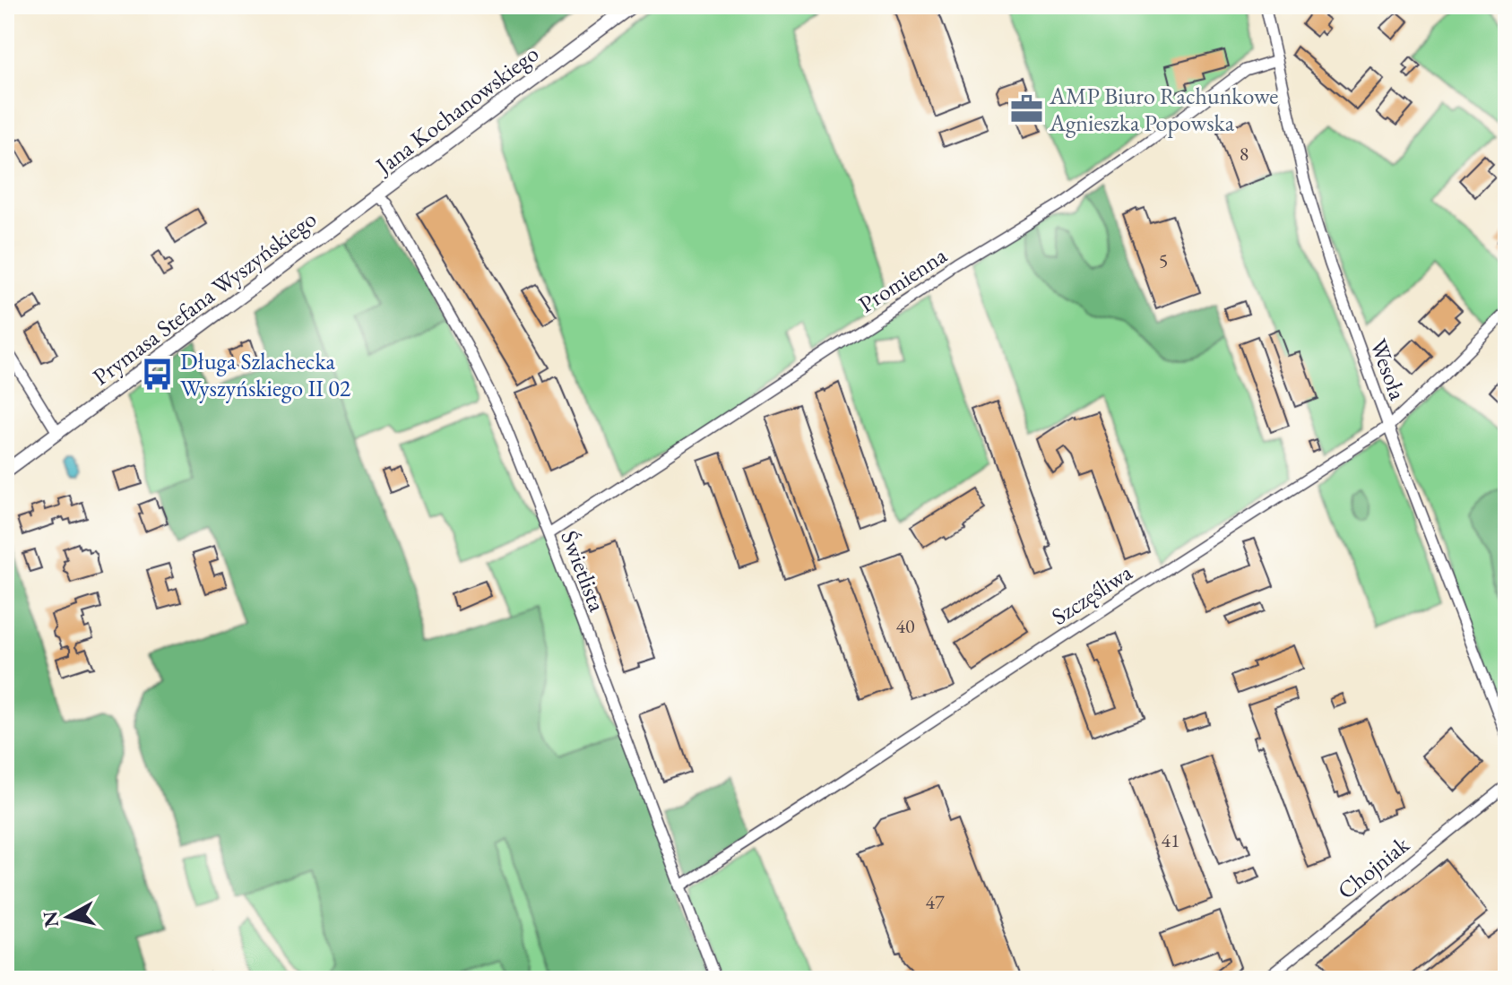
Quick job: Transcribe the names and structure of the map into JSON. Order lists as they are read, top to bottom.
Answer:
{
  "streets": {
    "street": [
      "Jana Kochanowskiego",
      "Promienna",
      "Prymasa Stefana Wyszyńskiego",
      "Wesoła",
      "Świetlista",
      "Szczęśliwa",
      "Chojniak"
    ]
  },
  "crossings": [
    ["Jana Kochanowskiego", "Prymasa Stefana Wyszyńskiego"],
    ["Jana Kochanowskiego", "Świetlista"],
    ["Promienna", "Wesoła"],
    ["Promienna", "Świetlista"],
    ["Prymasa Stefana Wyszyńskiego", "Świetlista"],
    ["Wesoła", "Szczęśliwa"],
    ["Świetlista", "Szczęśliwa"]
  ],
  "places": {
    "office": ["AMP Biuro Rachunkowe Agnieszka Popowska"],
    "bus stop": ["Długa Szlachecka Wyszyńskiego II 02"]
  },
  "house_numbers": [
    "8",
    "5",
    "40",
    "41",
    "47"
  ],
  "north": "left"
}
